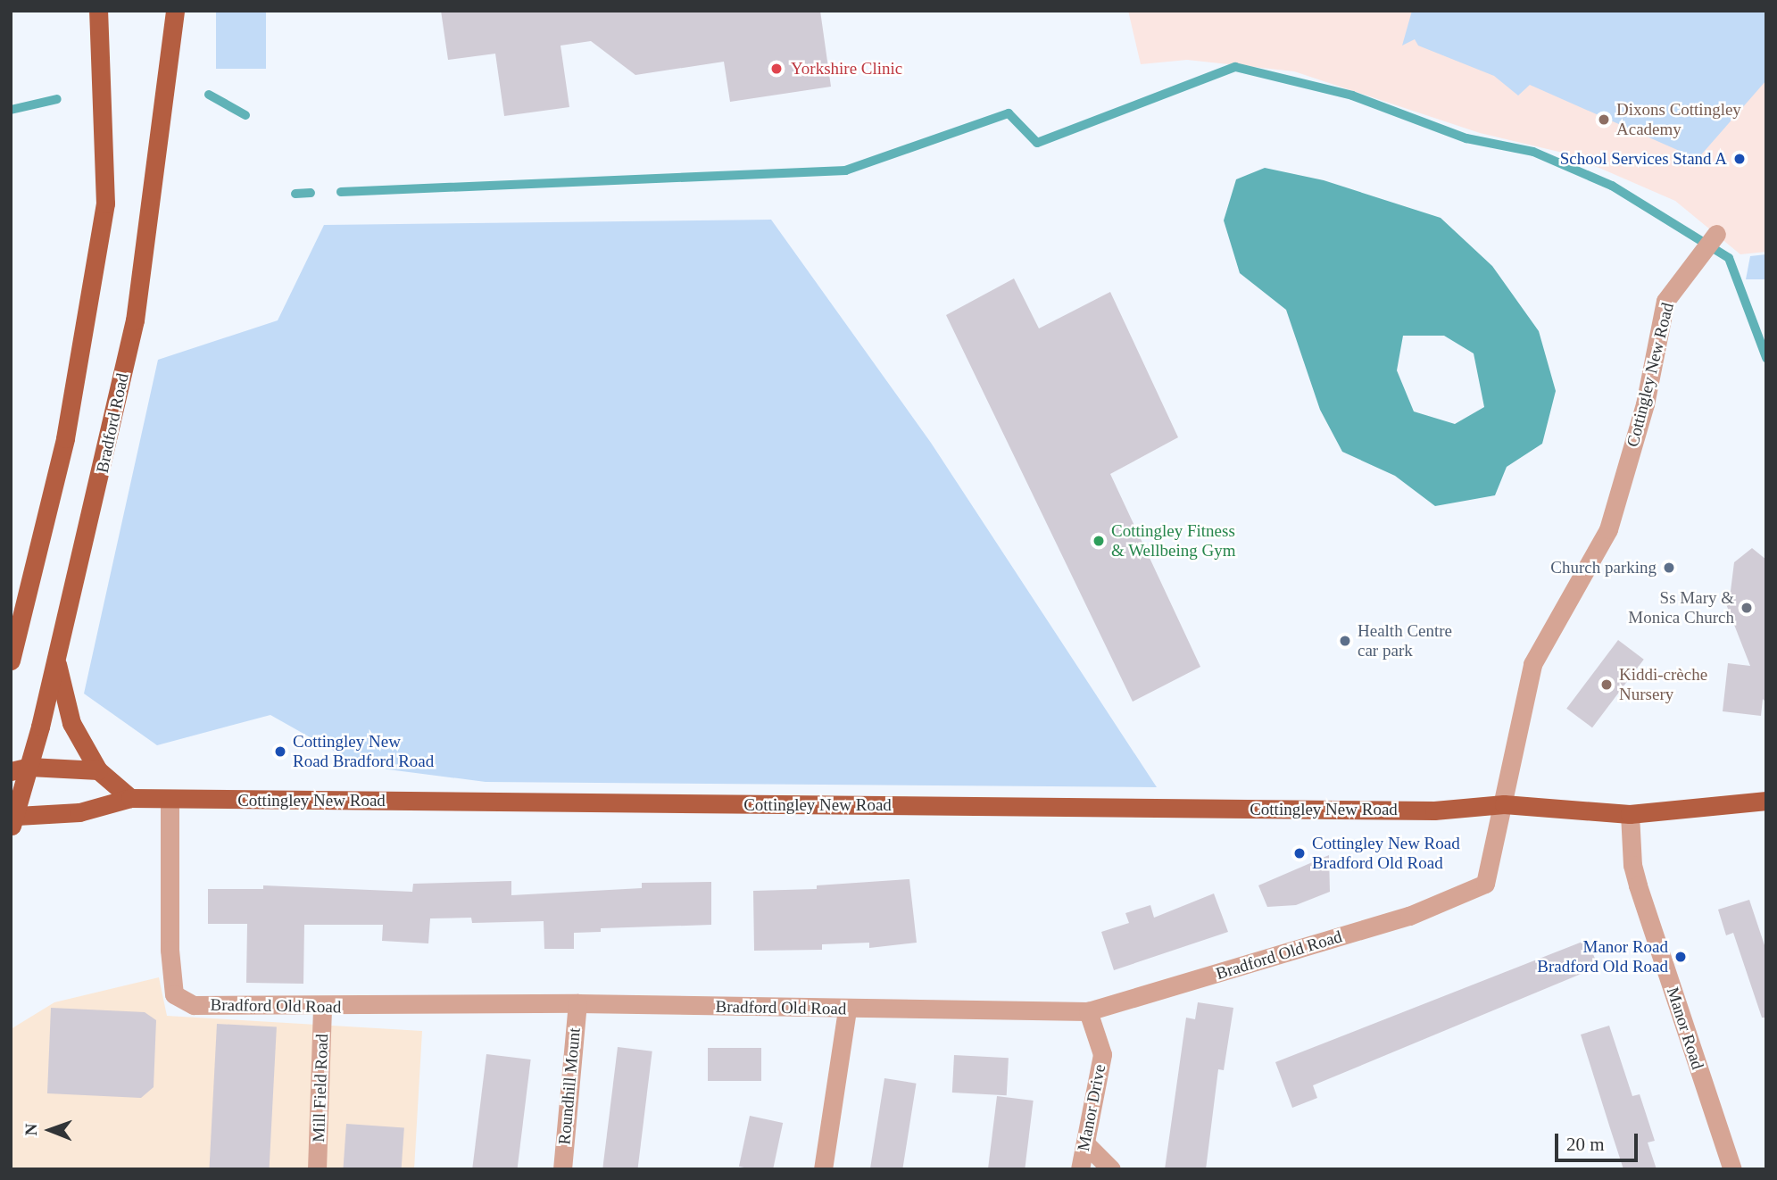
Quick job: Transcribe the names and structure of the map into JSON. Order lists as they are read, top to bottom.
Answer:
{
  "streets": {
    "main road": ["Cottingley New Road", "Bradford Road"],
    "street": [
      "Bradford Old Road",
      "Manor Road",
      "Roundhill Mount",
      "Mill Field Road",
      "Manor Drive"
    ]
  },
  "crossings": [
    ["Cottingley New Road", "Bradford Road"],
    ["Cottingley New Road", "Bradford Old Road"],
    ["Cottingley New Road", "Manor Road"],
    ["Bradford Old Road", "Roundhill Mount"],
    ["Bradford Old Road", "Mill Field Road"],
    ["Bradford Old Road", "Manor Drive"]
  ],
  "places": [
    "Yorkshire Clinic",
    "Dixons Cottingley Academy",
    "School Services Stand A",
    "Cottingley Fitness & Wellbeing Gym",
    "Church parking",
    "Ss Mary & Monica Church",
    "Health Centre car park",
    "Kiddi-crèche Nursery",
    "Cottingley New Road Bradford Road",
    "Cottingley New Road Bradford Old Road",
    "Manor Road Bradford Old Road"
  ],
  "scale_bar": "20 m",
  "north": "left"
}
